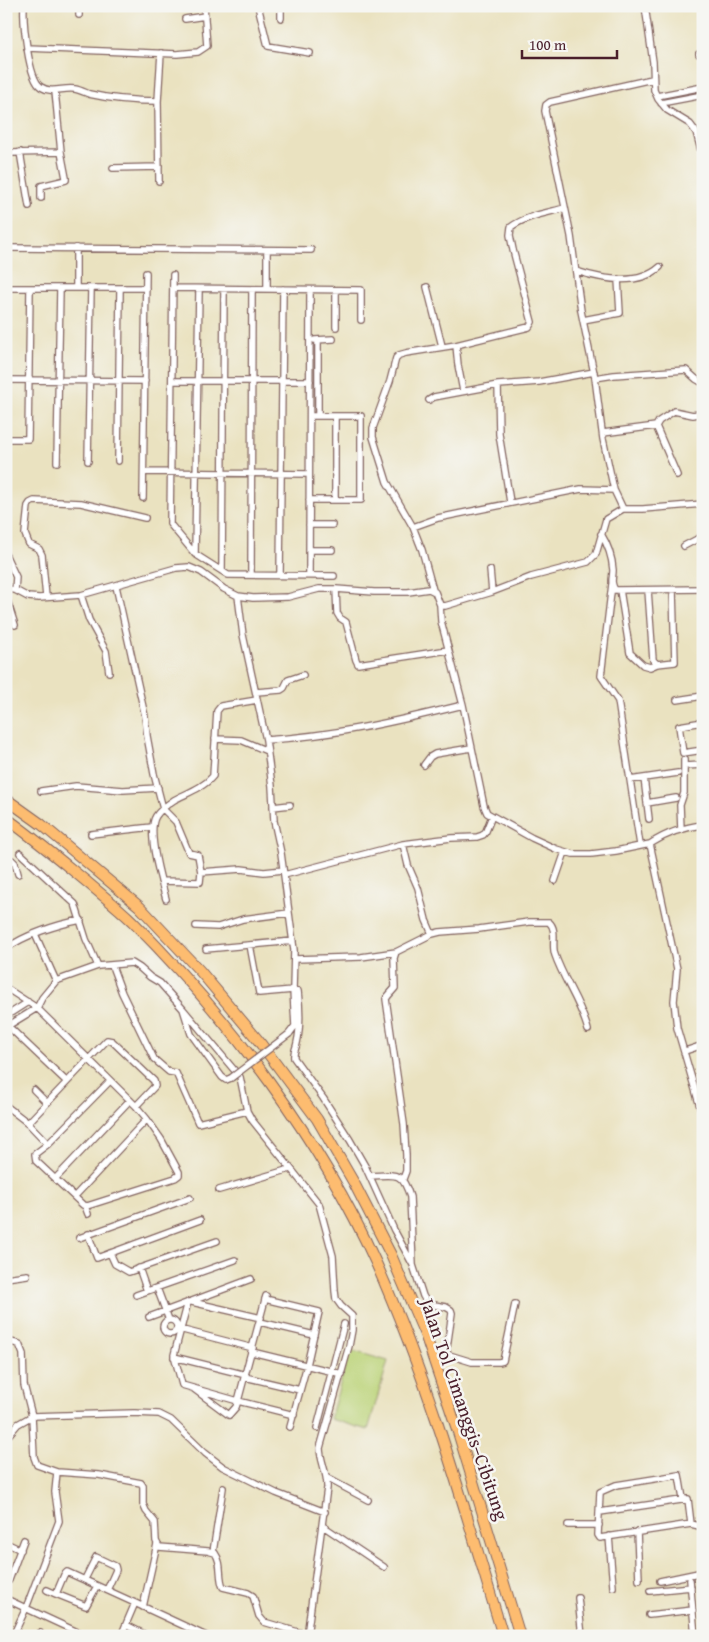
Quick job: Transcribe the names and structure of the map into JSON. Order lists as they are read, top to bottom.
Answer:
{
  "streets": {
    "highway": ["Jalan Tol Cimanggis–Cibitung"]
  },
  "scale_bar": "100 m"
}
